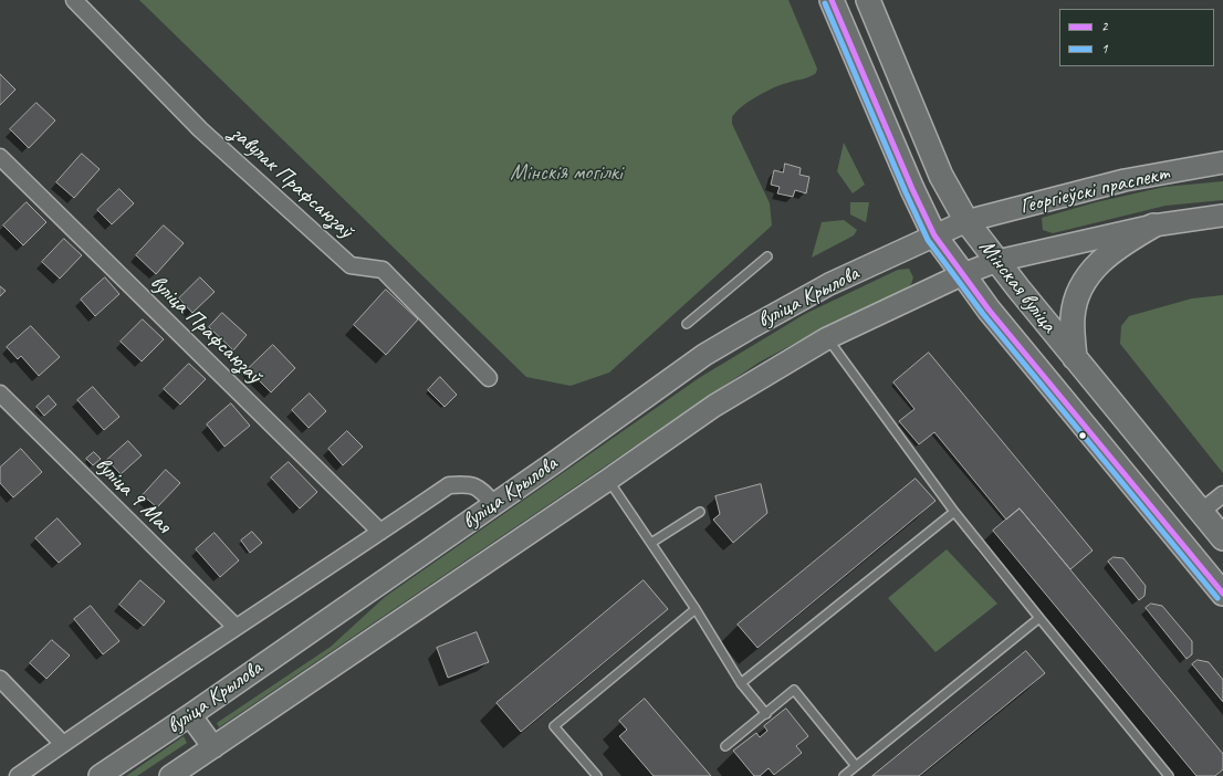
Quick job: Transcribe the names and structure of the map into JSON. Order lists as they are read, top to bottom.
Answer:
{
  "streets": {
    "main road": ["Георгіеўскі праспект", "Мінская вуліца", "вуліца Крылова"],
    "street": ["завулак Прафсаюзаў", "вуліца Прафсаюзаў", "вуліца 9 Мая"]
  },
  "crossings": [
    ["Георгіеўскі праспект", "Мінская вуліца"],
    ["Георгіеўскі праспект", "вуліца Крылова"],
    ["Мінская вуліца", "вуліца Крылова"]
  ],
  "parks": ["Мінскія могілкі"],
  "lines": ["transit line 2", "transit line 1"],
  "legend": ["2", "1"]
}
